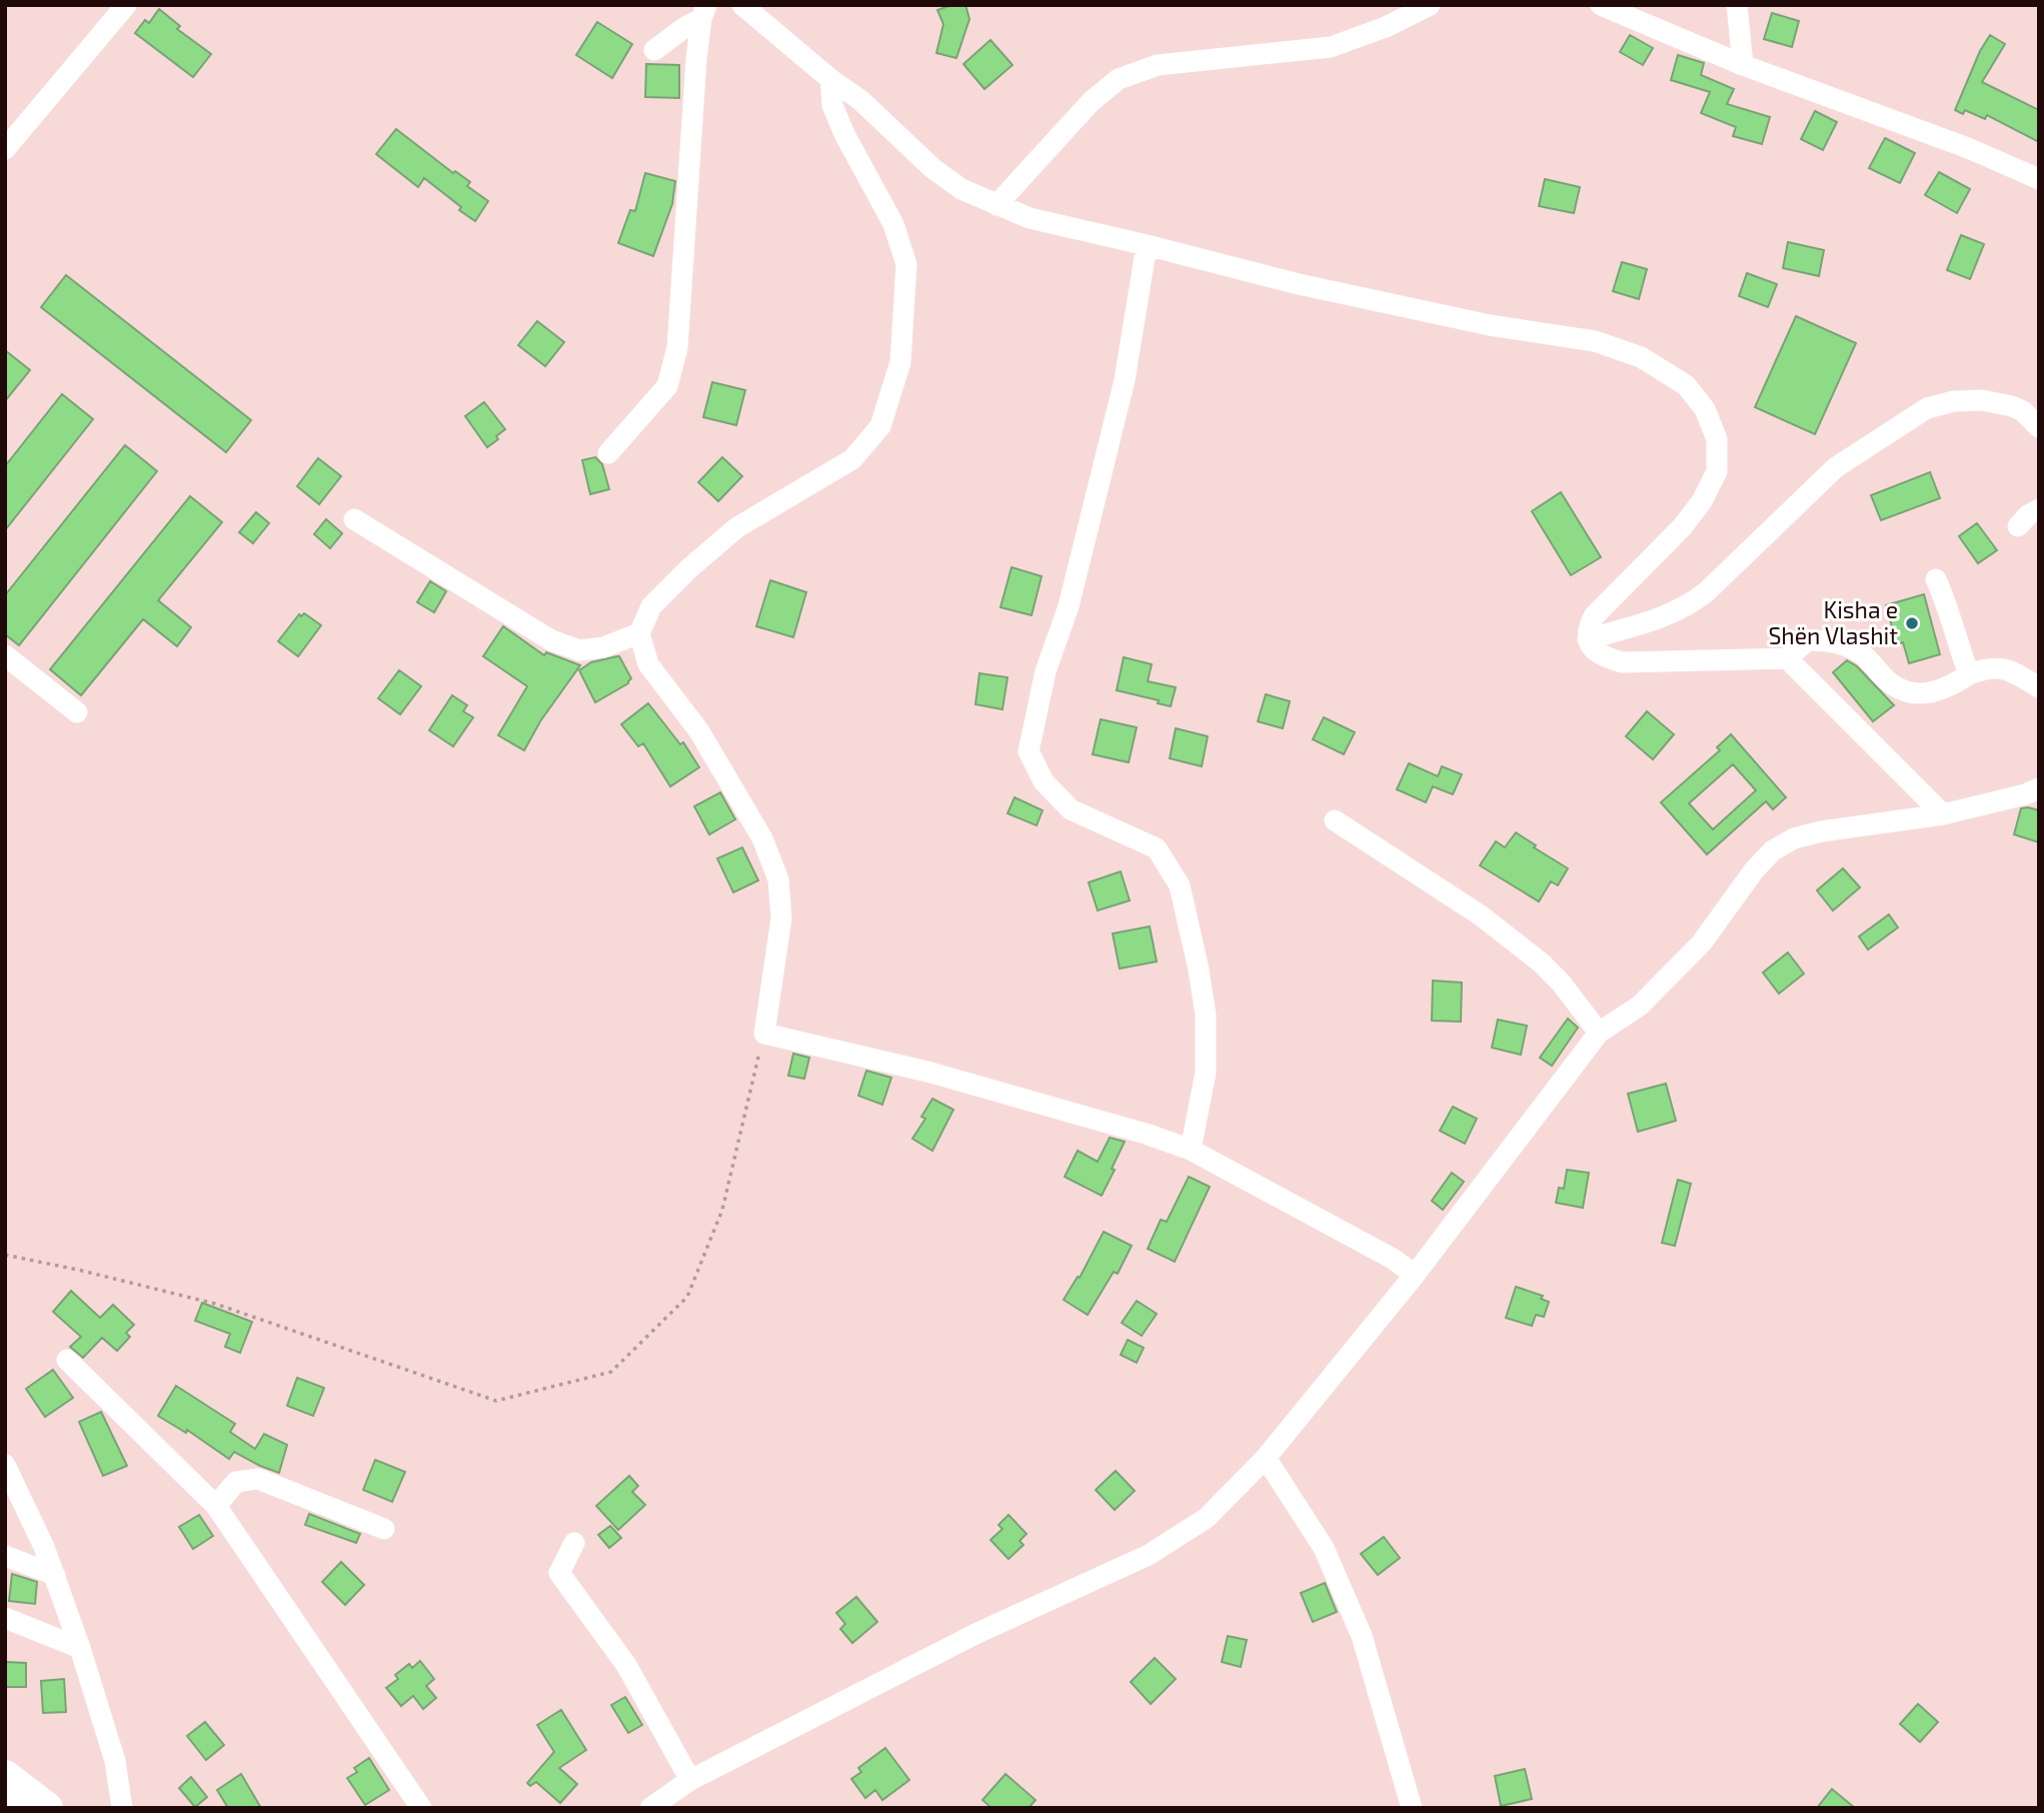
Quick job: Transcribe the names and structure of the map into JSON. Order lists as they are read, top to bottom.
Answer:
{
  "places": ["Kisha e Shën Vlashit"]
}
